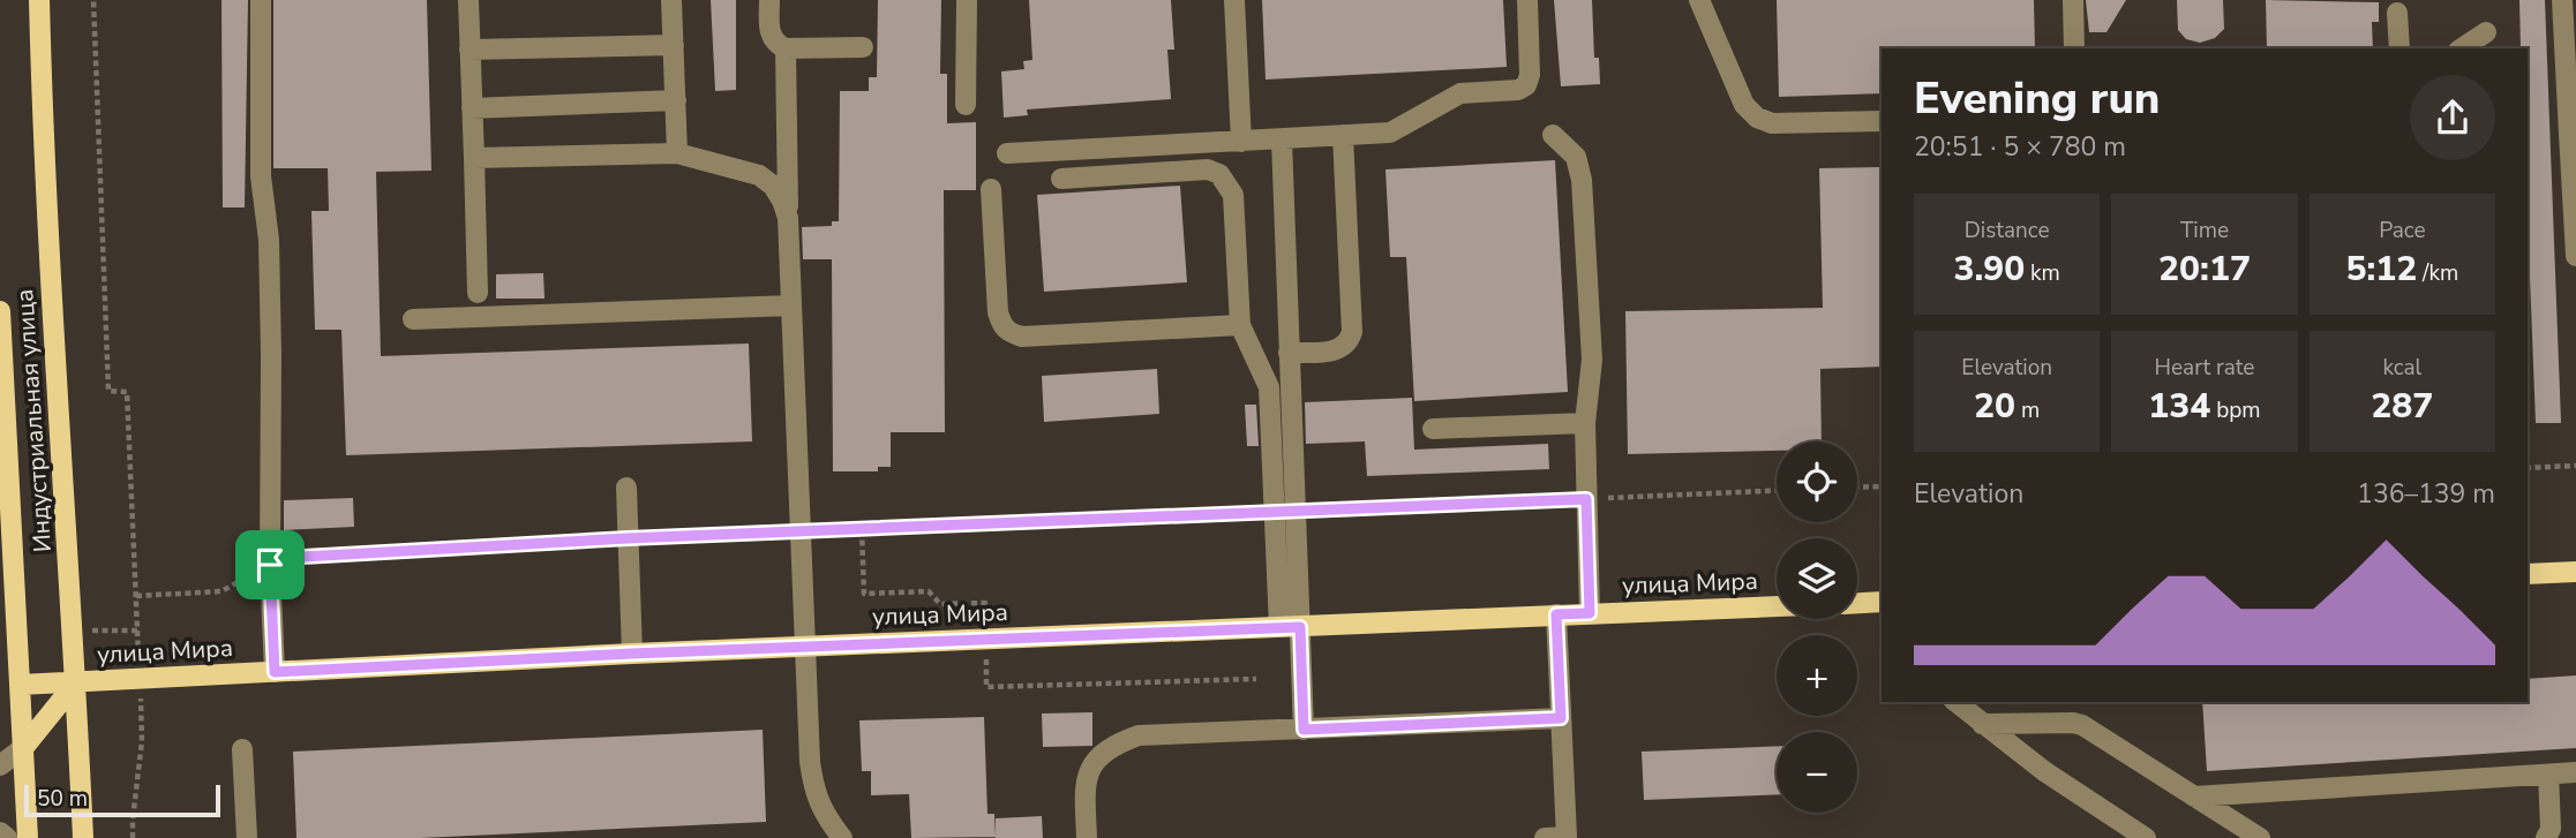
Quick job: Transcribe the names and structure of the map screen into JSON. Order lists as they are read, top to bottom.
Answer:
{
  "streets": {
    "main road": ["Индустриальная улица", "улица Мира"]
  },
  "crossings": [
    ["Индустриальная улица", "улица Мира"]
  ],
  "scale_bar": "50 m",
  "page": {
    "heading": ["Evening run", "20:51 · 5 × 780 m"],
    "stats": [
      ["Distance", "3.90 km"],
      ["Time", "20:17"],
      ["Pace", "5:12 /km"],
      ["Elevation", "20 m"],
      ["Heart rate", "134 bpm"],
      ["kcal", "287"]
    ],
    "map_buttons": ["+", "−"],
    "chart": ["Elevation", "136–139 m"],
    "scale": "50 m"
  }
}
